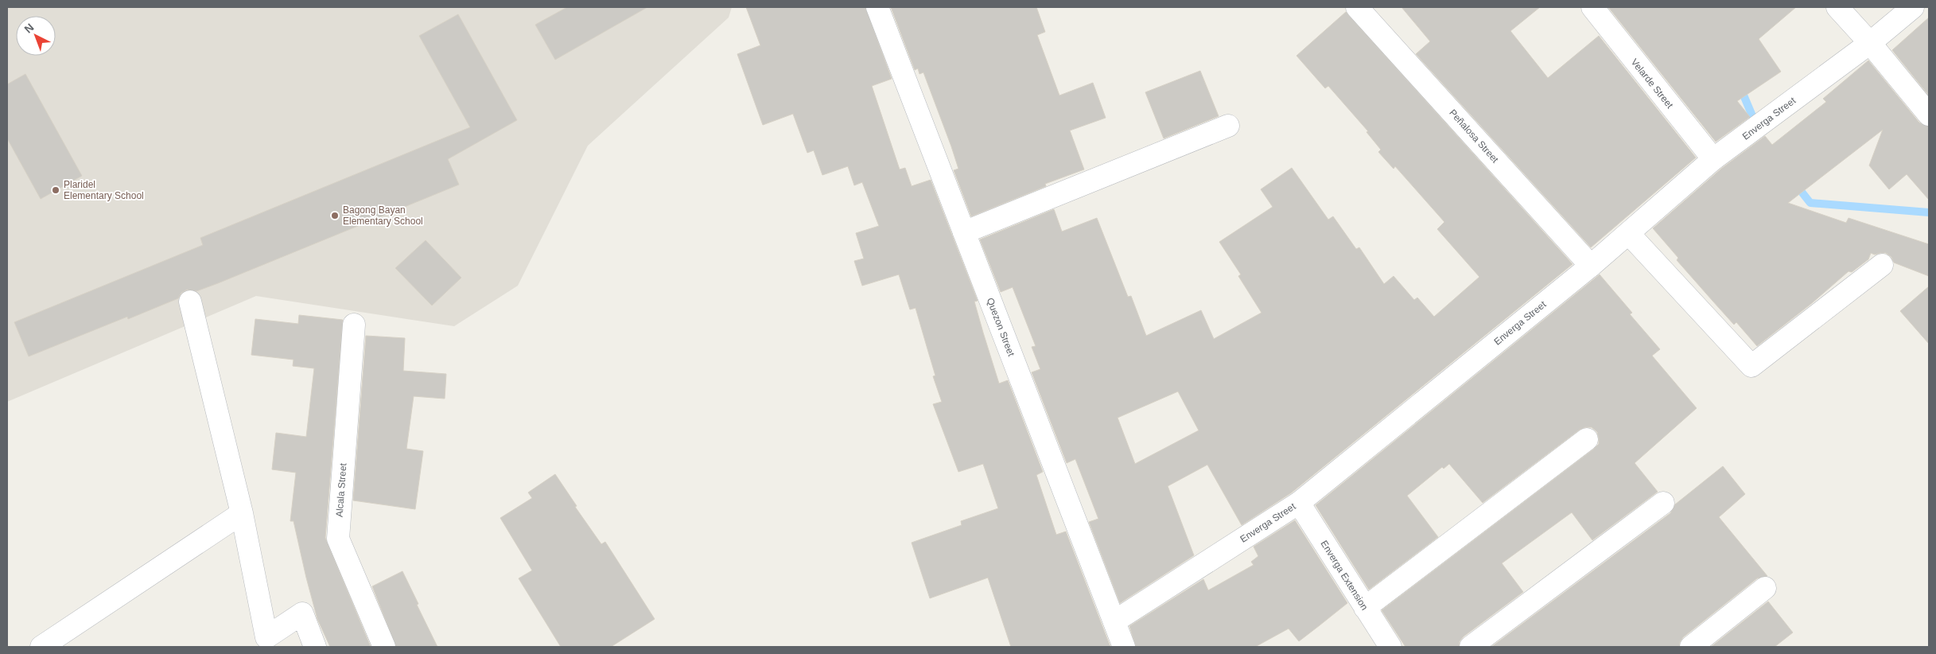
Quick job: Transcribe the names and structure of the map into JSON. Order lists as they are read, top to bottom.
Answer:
{
  "streets": {
    "street": [
      "Velarde Street",
      "Enverga Street",
      "Peñalosa Street",
      "Quezon Street",
      "Alcala Street",
      "Enverga Extension"
    ]
  },
  "crossings": [
    ["Velarde Street", "Enverga Street"],
    ["Enverga Street", "Peñalosa Street"],
    ["Enverga Street", "Quezon Street"],
    ["Enverga Street", "Enverga Extension"]
  ],
  "places": ["Plaridel Elementary School", "Bagong Bayan Elementary School"],
  "north": "top left"
}
